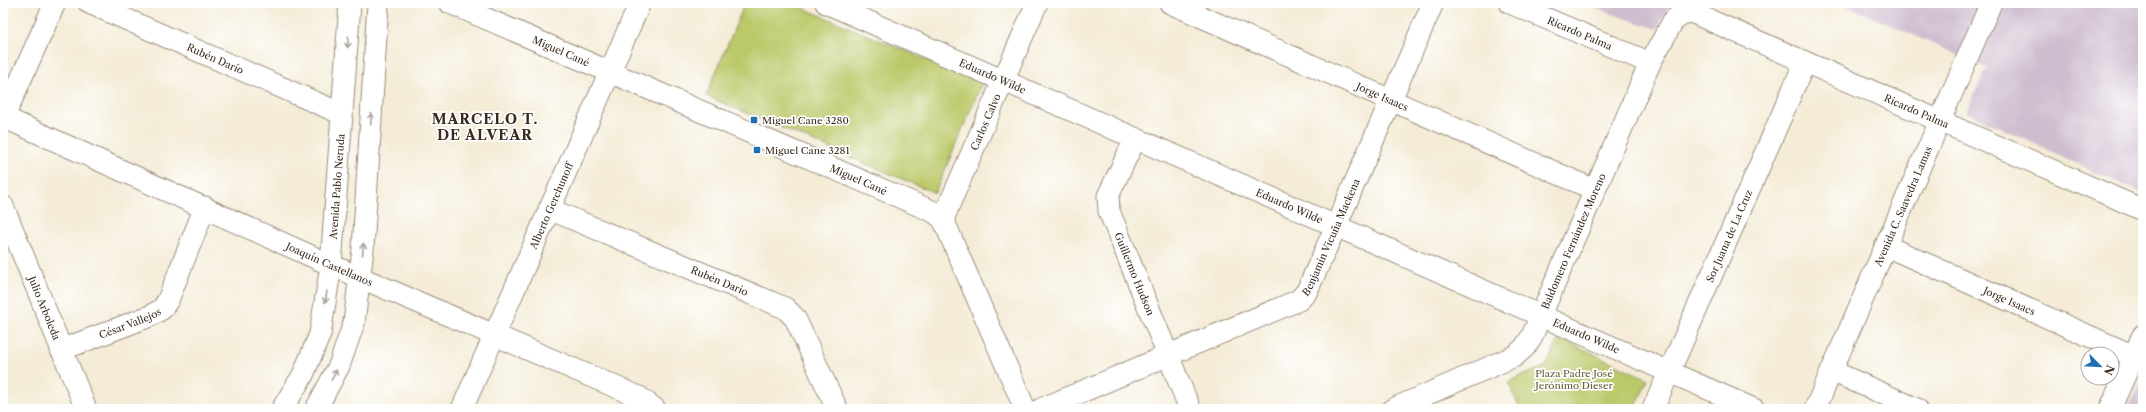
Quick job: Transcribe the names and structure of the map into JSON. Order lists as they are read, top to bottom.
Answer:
{
  "streets": {
    "street": [
      "Ricardo Palma",
      "Miguel Cané",
      "Rubén Darío",
      "Eduardo Wilde",
      "Jorge Isaacs",
      "Carlos Calvo",
      "Avenida Pablo Neruda",
      "Alberto Gerchunoff",
      "Avenida C. Saavedra Lamas",
      "Sor Juana de La Cruz",
      "Benjamín Vicuña Mackena",
      "Baldomero Fernández Moreno",
      "Joaquín Castellanos",
      "Guillermo Hudson",
      "Julio Arboleda",
      "César Vallejos"
    ]
  },
  "crossings": [
    ["Ricardo Palma", "Avenida C. Saavedra Lamas"],
    ["Ricardo Palma", "Sor Juana de La Cruz"],
    ["Ricardo Palma", "Baldomero Fernández Moreno"],
    ["Miguel Cané", "Carlos Calvo"],
    ["Miguel Cané", "Alberto Gerchunoff"],
    ["Rubén Darío", "Avenida Pablo Neruda"],
    ["Rubén Darío", "Alberto Gerchunoff"],
    ["Eduardo Wilde", "Carlos Calvo"],
    ["Eduardo Wilde", "Sor Juana de La Cruz"],
    ["Eduardo Wilde", "Benjamín Vicuña Mackena"],
    ["Eduardo Wilde", "Baldomero Fernández Moreno"],
    ["Eduardo Wilde", "Guillermo Hudson"],
    ["Jorge Isaacs", "Avenida C. Saavedra Lamas"],
    ["Jorge Isaacs", "Benjamín Vicuña Mackena"],
    ["Jorge Isaacs", "Baldomero Fernández Moreno"],
    ["Avenida Pablo Neruda", "Joaquín Castellanos"],
    ["Alberto Gerchunoff", "Joaquín Castellanos"],
    ["Benjamín Vicuña Mackena", "Guillermo Hudson"],
    ["Joaquín Castellanos", "César Vallejos"],
    ["Julio Arboleda", "César Vallejos"]
  ],
  "districts": ["MARCELO T. DE ALVEAR"],
  "parks": ["Plaza Padre José Jerónimo Dieser"],
  "places": {
    "transit": ["Miguel Cane 3280", "Miguel Cane 3281"]
  },
  "north": "bottom right"
}
